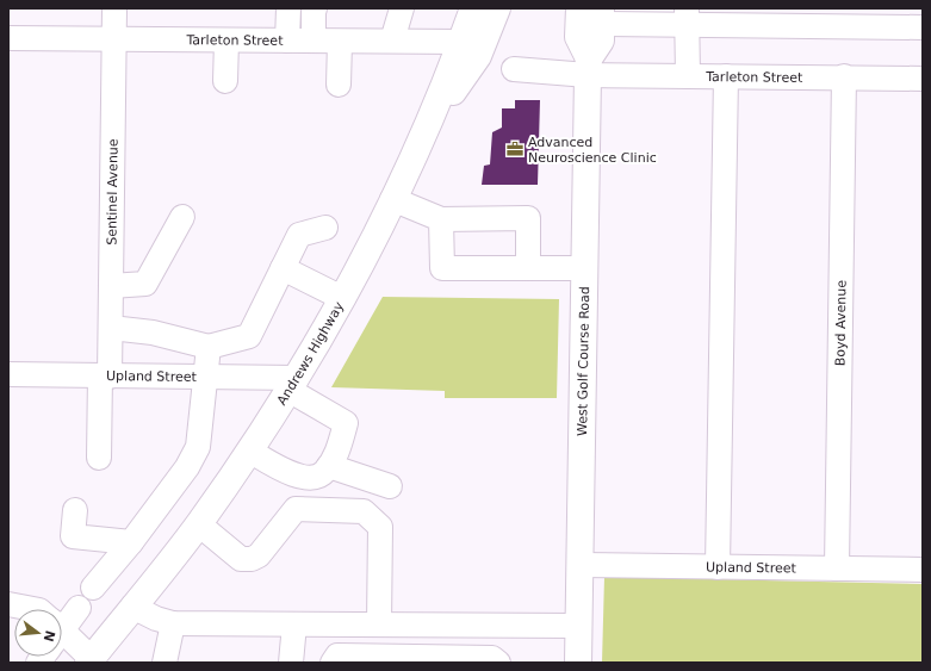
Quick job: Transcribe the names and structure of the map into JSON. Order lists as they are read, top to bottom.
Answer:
{
  "streets": {
    "main road": ["Andrews Highway", "West Golf Course Road"],
    "street": [
      "Tarleton Street",
      "Sentinel Avenue",
      "Boyd Avenue",
      "Upland Street"
    ]
  },
  "crossings": [
    ["Tarleton Street", "Sentinel Avenue"],
    ["Tarleton Street", "Boyd Avenue"],
    ["Tarleton Street", "Andrews Highway"],
    ["Tarleton Street", "West Golf Course Road"],
    ["Sentinel Avenue", "Upland Street"],
    ["Boyd Avenue", "Upland Street"],
    ["Andrews Highway", "Upland Street"],
    ["West Golf Course Road", "Upland Street"]
  ],
  "places": {
    "office": ["Advanced Neuroscience Clinic"]
  },
  "north": "right"
}
